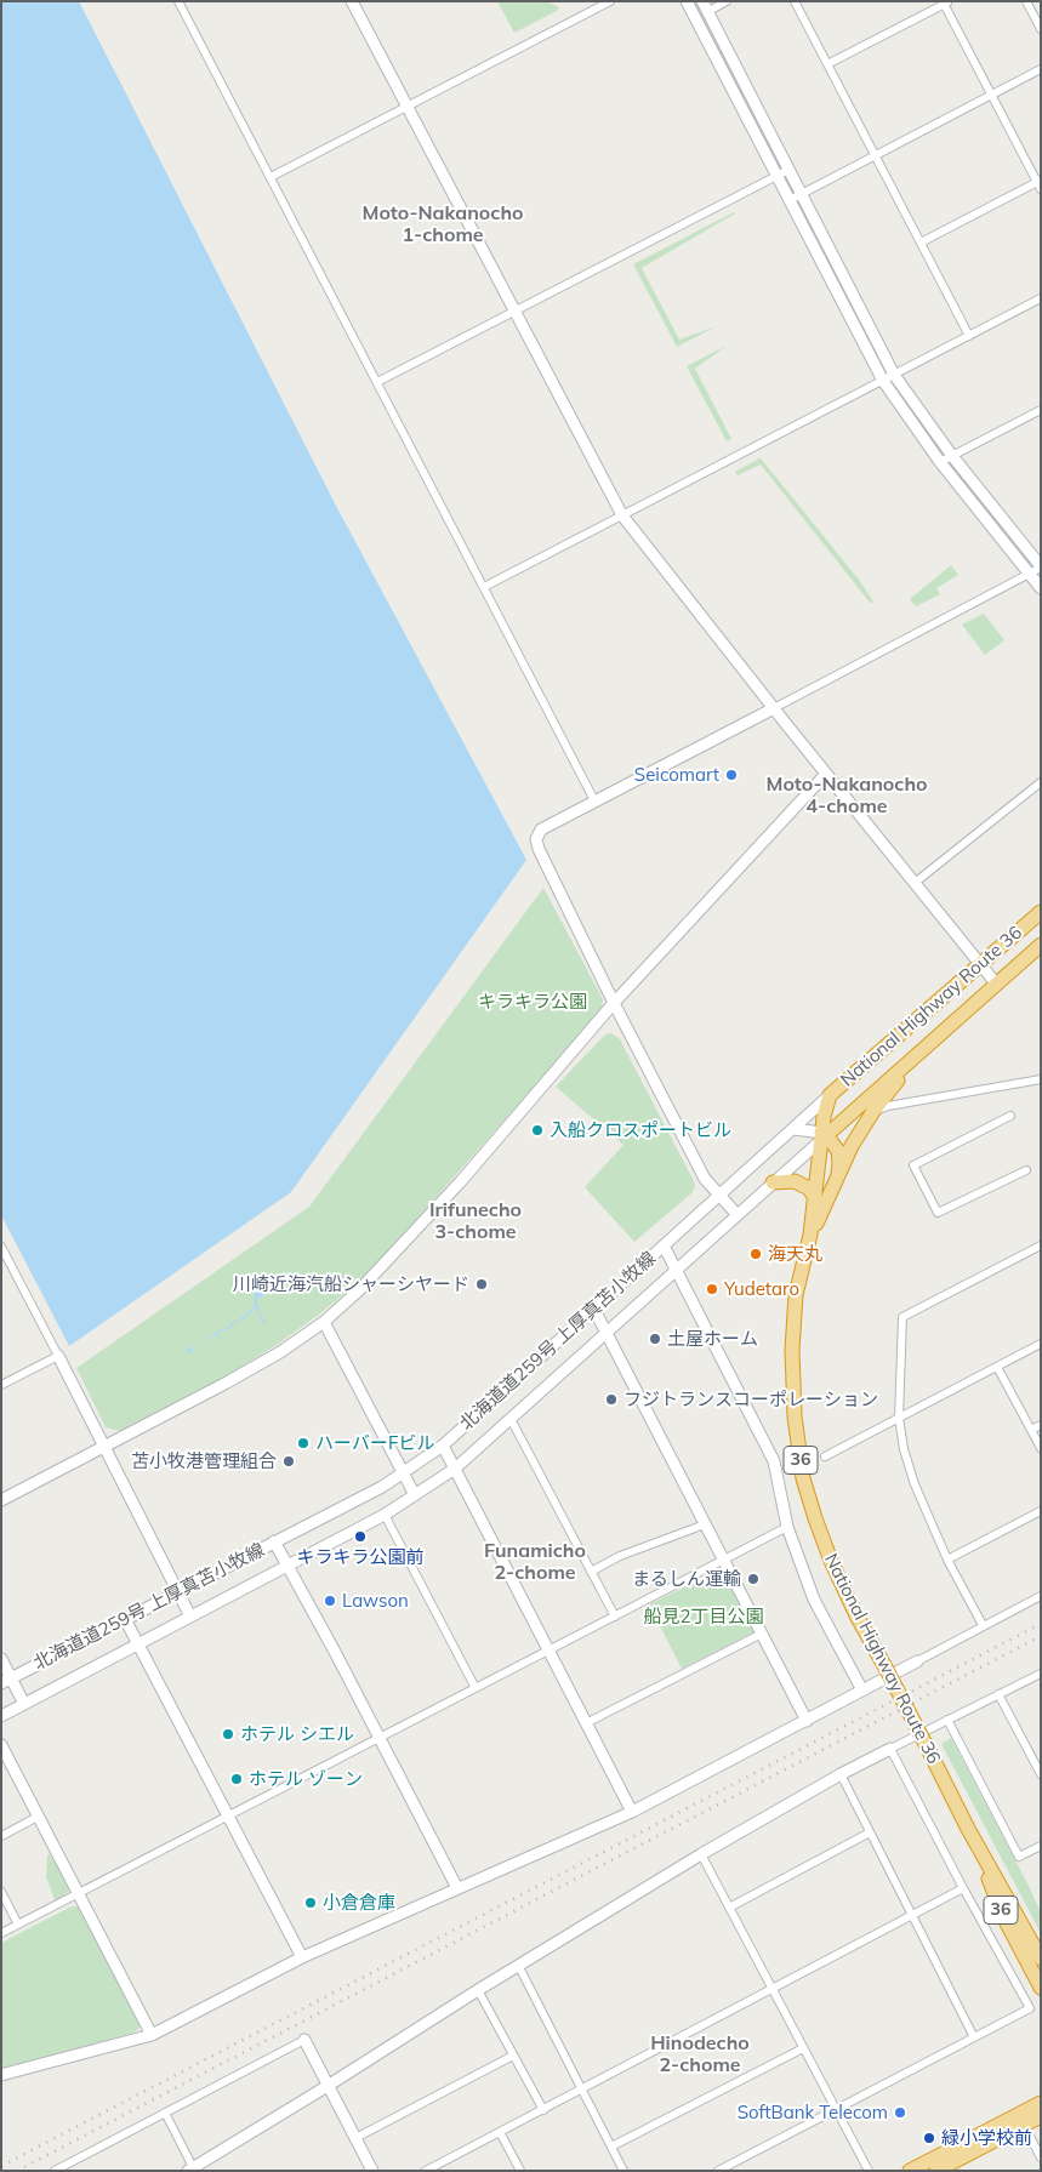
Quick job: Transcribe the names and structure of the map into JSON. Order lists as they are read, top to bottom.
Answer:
{
  "streets": {
    "highway": ["National Highway Route 36", "36"],
    "street": ["北海道道259号 上厚真苫小牧線"]
  },
  "crossings": [
    ["National Highway Route 36", "北海道道259号 上厚真苫小牧線"],
    ["National Highway Route 36", "36"],
    ["北海道道259号 上厚真苫小牧線", "36"]
  ],
  "districts": [
    "Moto-Nakanocho 1-chome",
    "Moto-Nakanocho 4-chome",
    "Irifunecho 3-chome",
    "Funamicho 2-chome",
    "Hinodecho 2-chome"
  ],
  "parks": ["キラキラ公園", "船見2丁目公園"],
  "places": [
    "Seicomart",
    "入船クロスポートビル",
    "海天丸",
    "川崎近海汽船シャーシヤード",
    "Yudetaro",
    "土屋ホーム",
    "フジトランスコーポレーション",
    "ハーバーFビル",
    "苫小牧港管理組合",
    "キラキラ公園前",
    "まるしん運輸",
    "Lawson",
    "ホテル シエル",
    "ホテル ゾーン",
    "小倉倉庫",
    "SoftBank Telecom",
    "緑小学校前"
  ]
}
